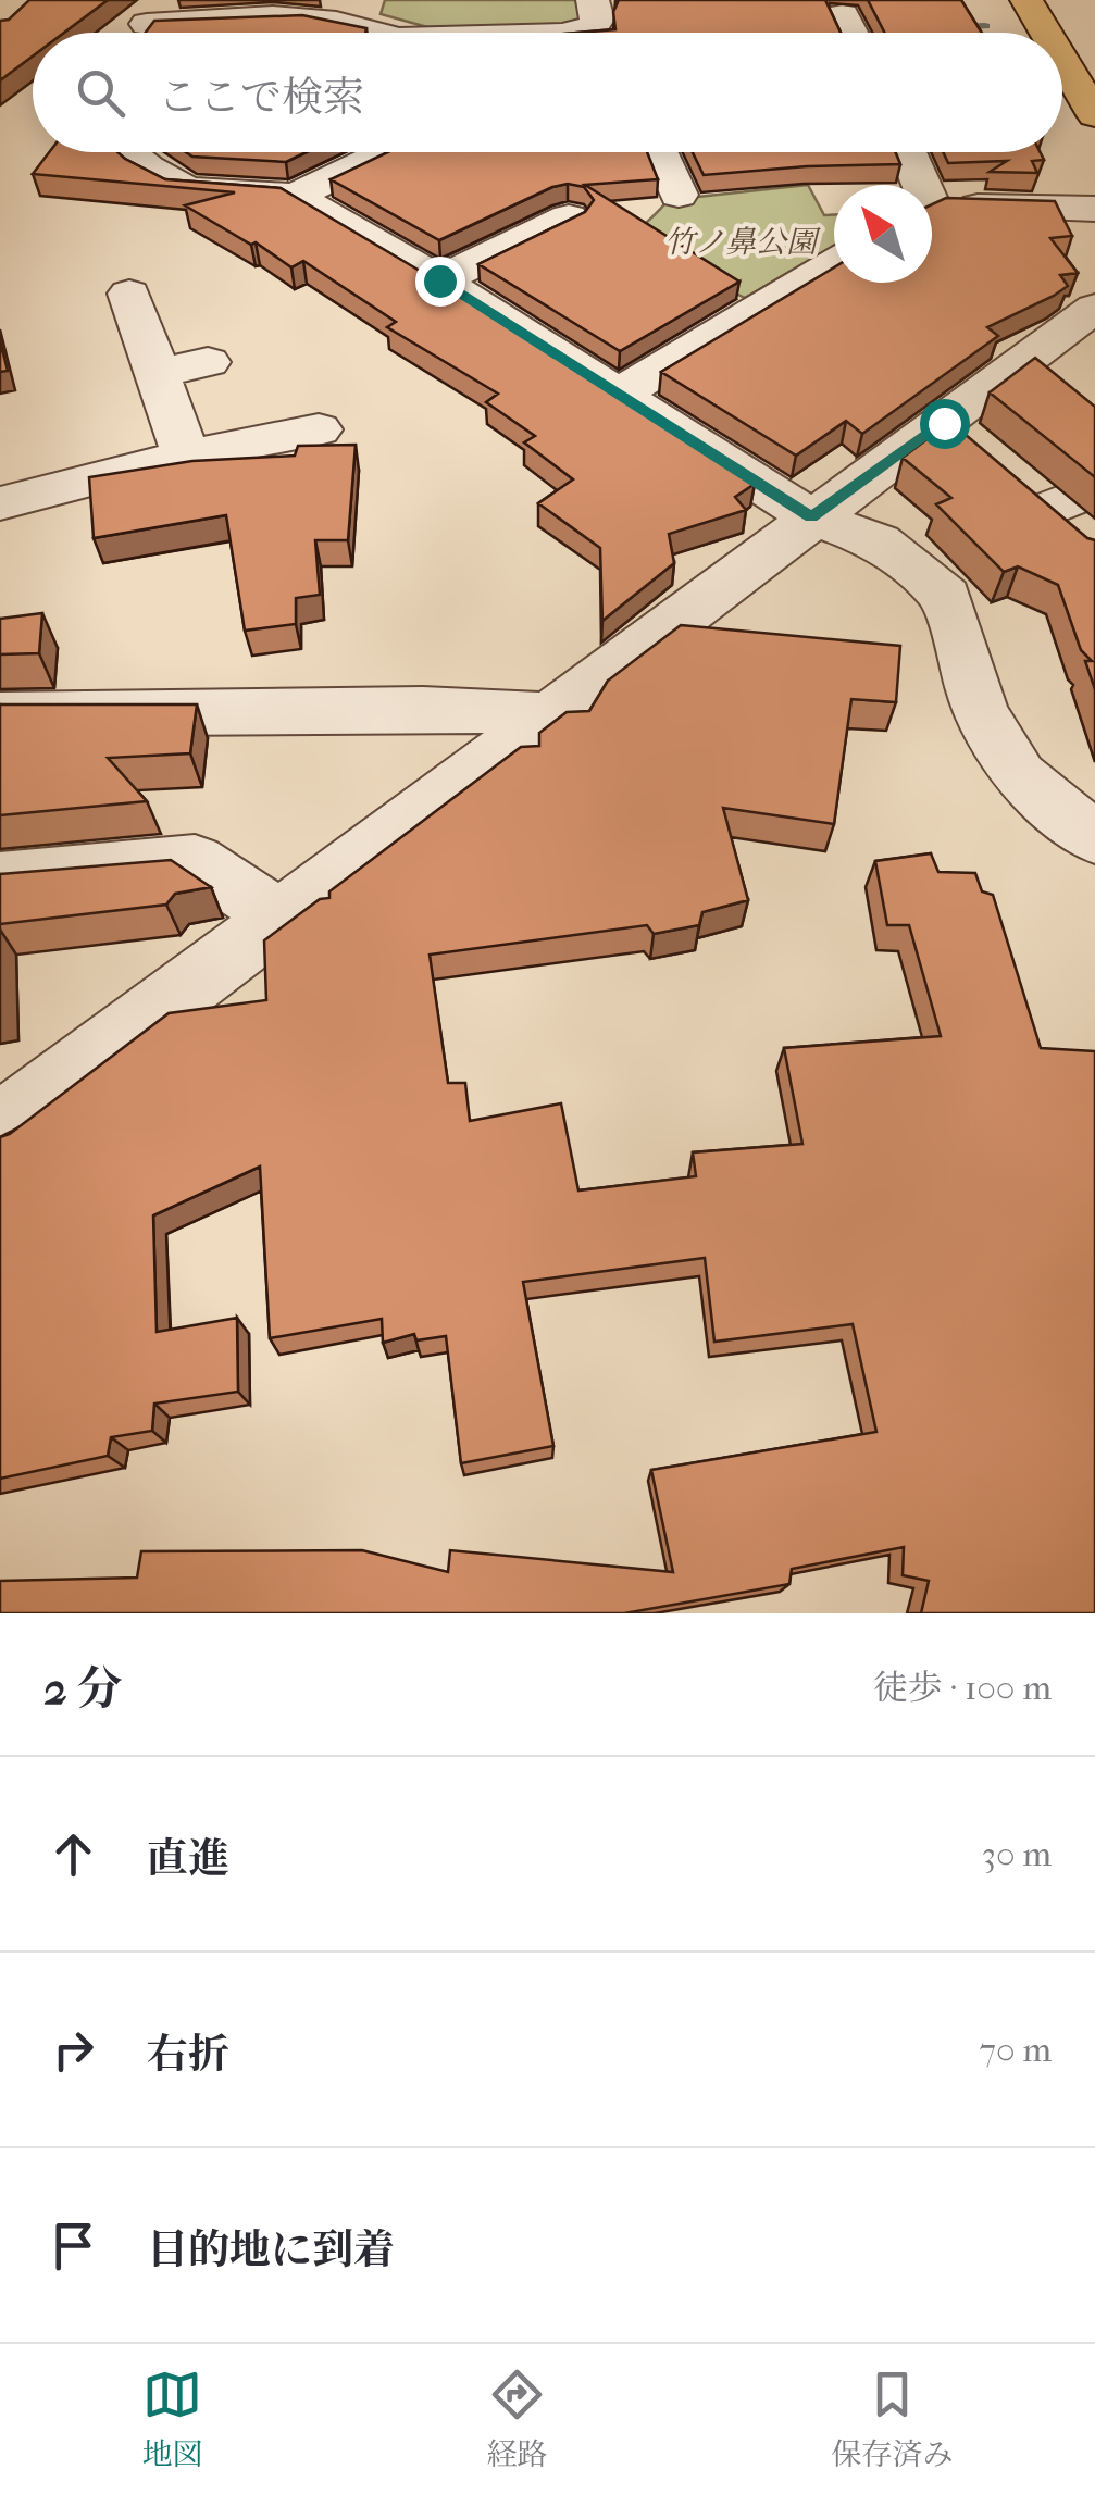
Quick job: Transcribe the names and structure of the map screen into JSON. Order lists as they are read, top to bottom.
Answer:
{
  "parks": ["竹ノ鼻公園"],
  "north": "top left",
  "page": {
    "search": "ここで検索",
    "heading": ["2 分", "徒歩 · 100 m"],
    "list": [
      ["直進", "30 m"],
      ["右折", "70 m"],
      "目的地に到着"
    ],
    "nav": ["地図", "経路", "保存済み"]
  }
}
